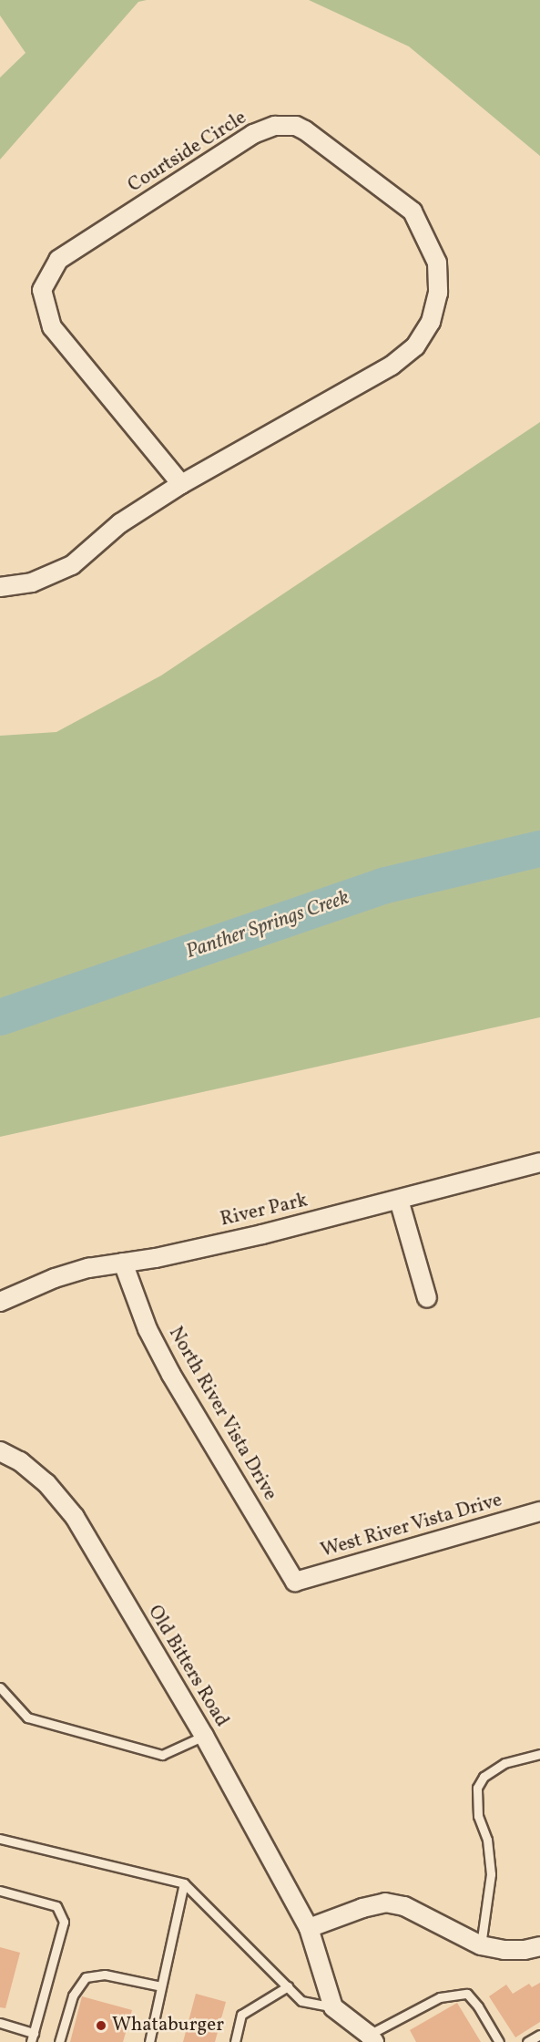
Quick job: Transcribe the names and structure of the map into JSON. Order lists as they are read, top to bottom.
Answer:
{
  "streets": {
    "street": [
      "Courtside Circle",
      "River Park",
      "North River Vista Drive",
      "West River Vista Drive",
      "Old Bitters Road"
    ]
  },
  "crossings": [
    ["River Park", "North River Vista Drive"],
    ["North River Vista Drive", "West River Vista Drive"]
  ],
  "water": ["Panther Springs Creek"],
  "places": ["Whataburger"]
}
